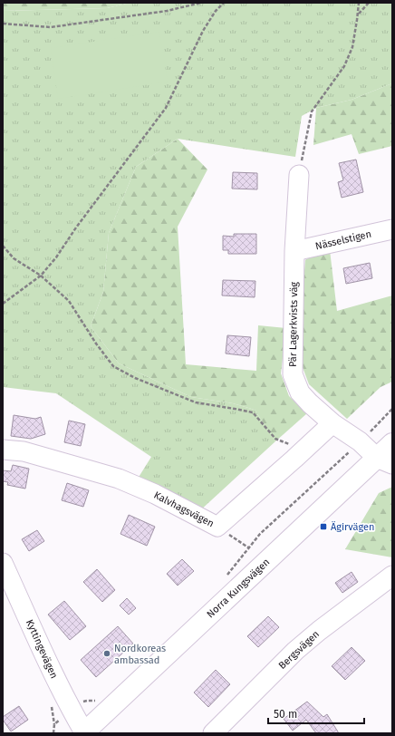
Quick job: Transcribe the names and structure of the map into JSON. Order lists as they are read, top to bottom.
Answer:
{
  "streets": {
    "main road": ["Norra Kungsvägen"],
    "street": [
      "Nässelstigen",
      "Pär Lagerkvists väg",
      "Kalvhagsvägen",
      "Kyttingevägen",
      "Bergsvägen"
    ]
  },
  "crossings": [
    ["Nässelstigen", "Pär Lagerkvists väg"],
    ["Pär Lagerkvists väg", "Kalvhagsvägen"],
    ["Pär Lagerkvists väg", "Norra Kungsvägen"],
    ["Norra Kungsvägen", "Kyttingevägen"]
  ],
  "places": {
    "transit": ["Ägirvägen"],
    "other": ["Nordkoreas ambassad"]
  },
  "scale_bar": "50 m"
}
